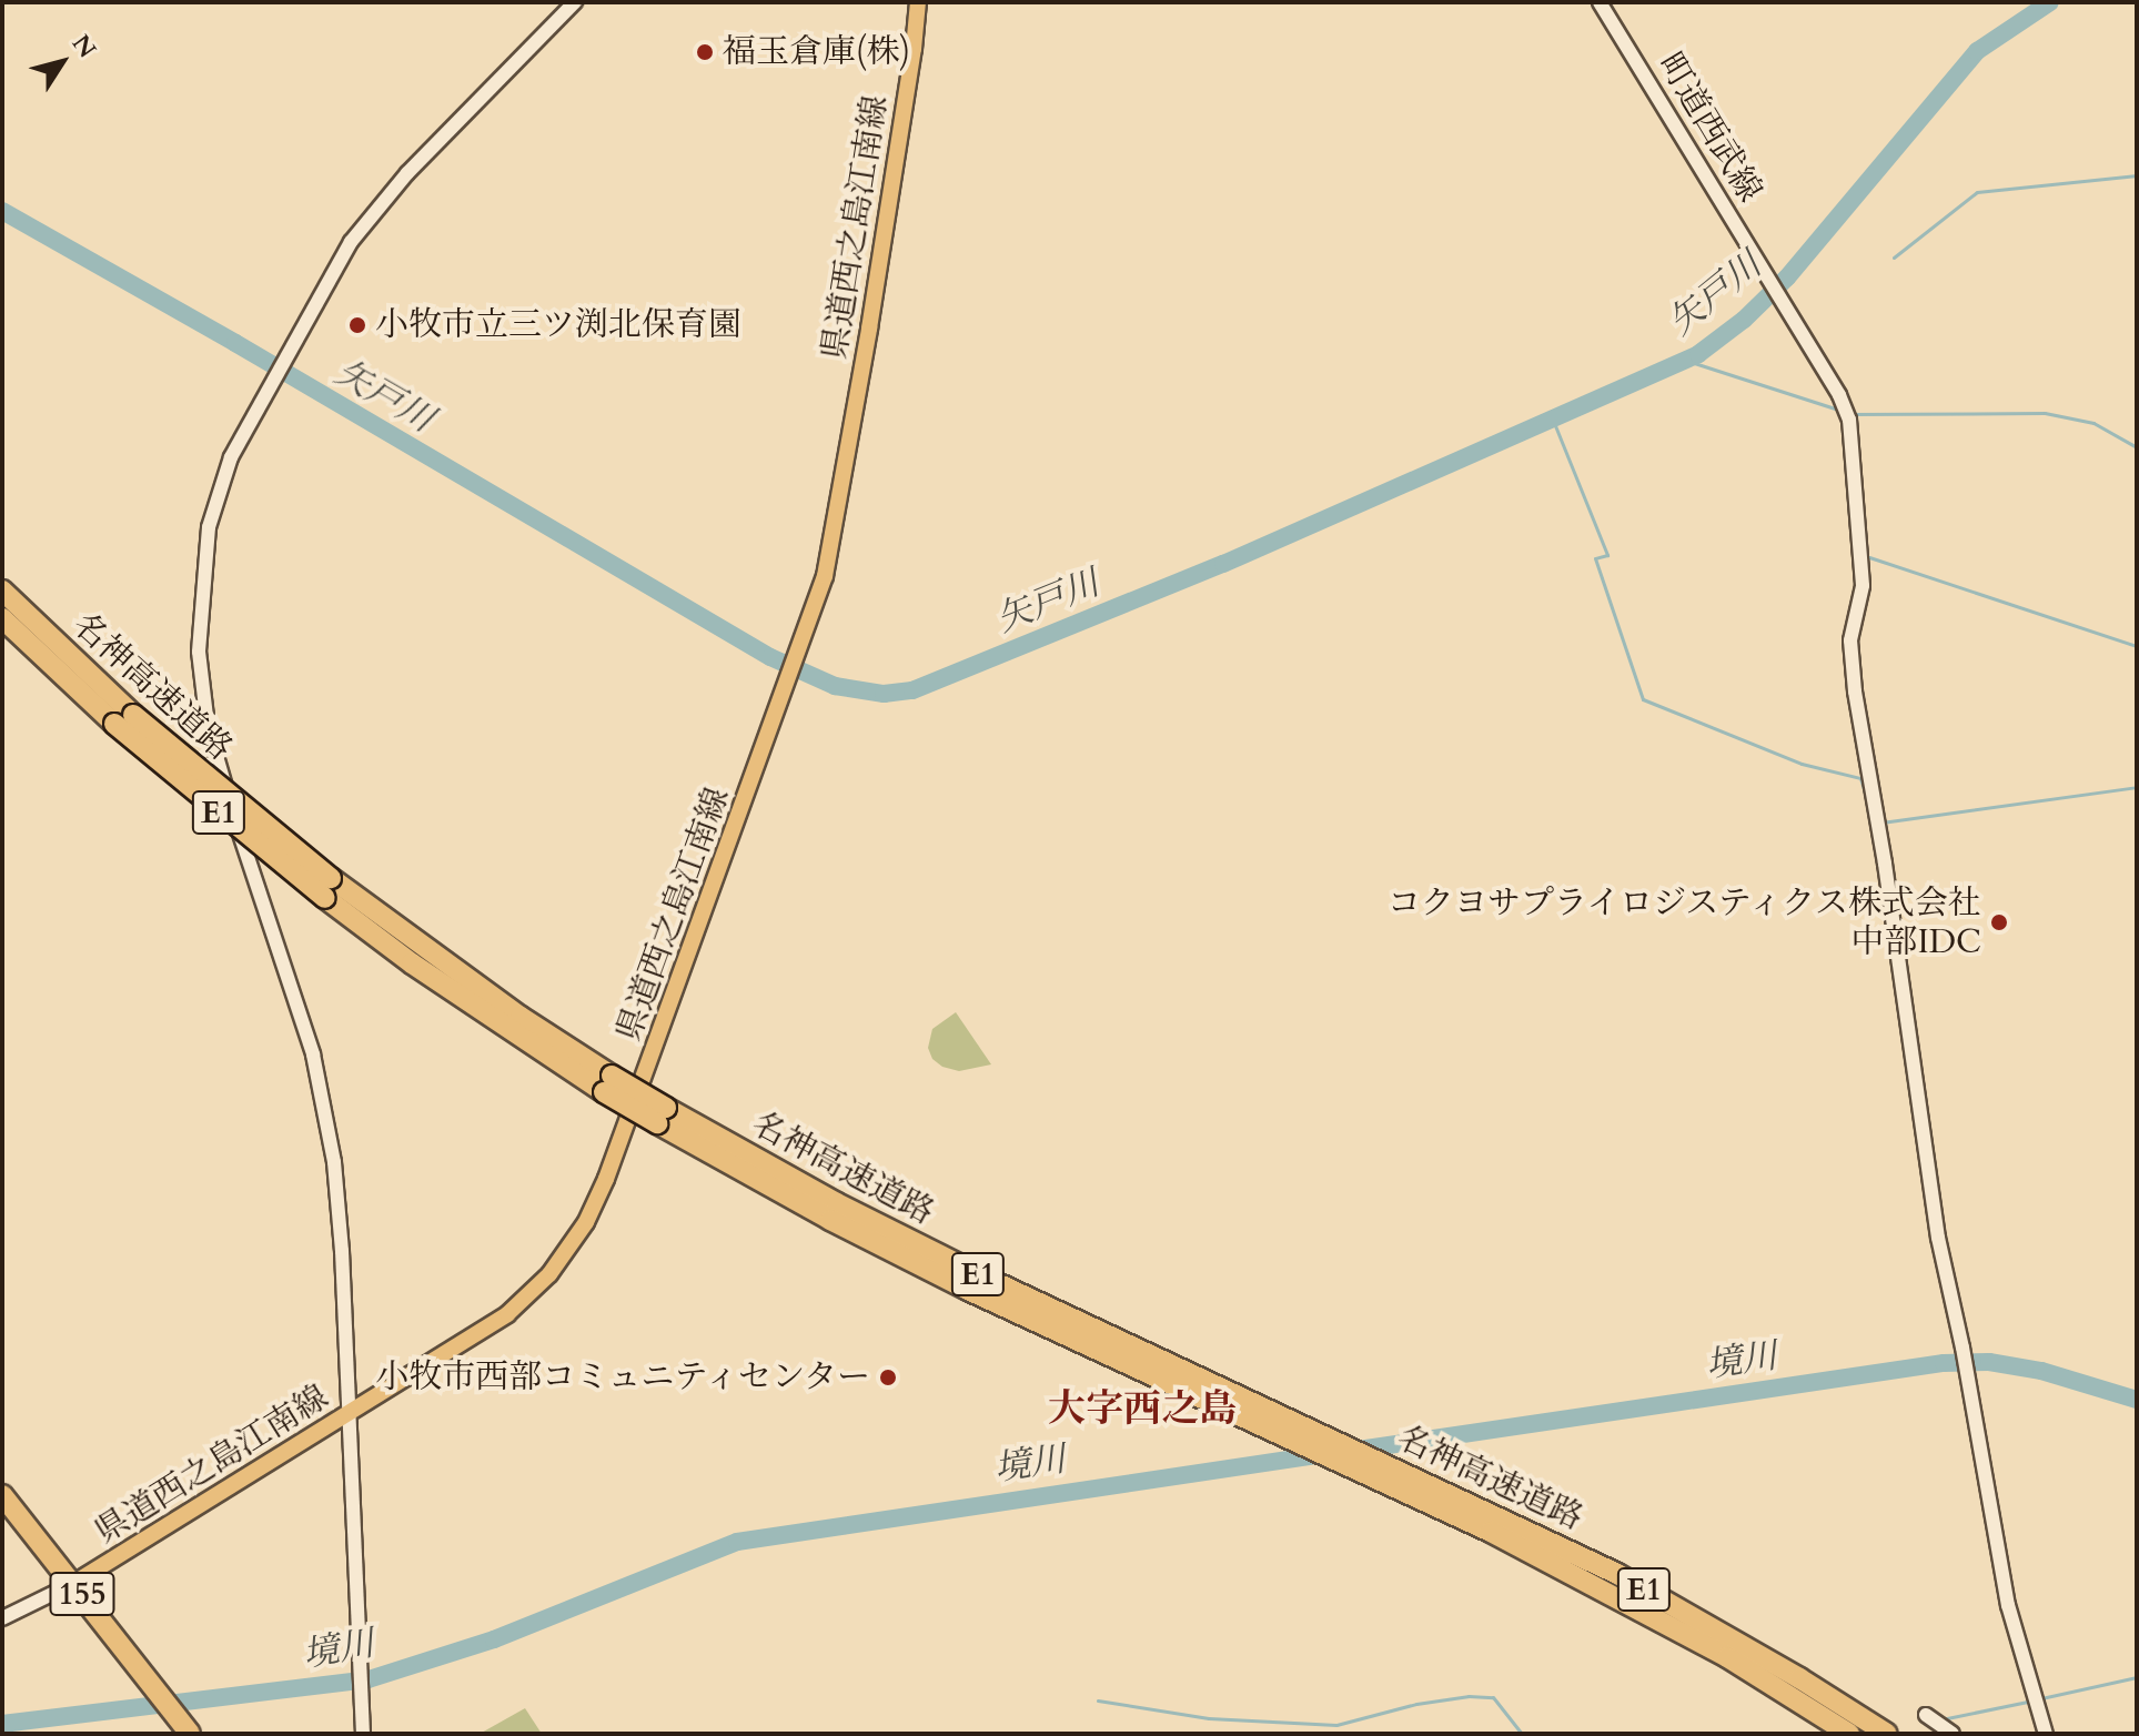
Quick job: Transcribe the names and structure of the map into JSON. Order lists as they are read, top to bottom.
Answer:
{
  "streets": {
    "highway": ["名神高速道路", "E1", "155"],
    "main road": ["県道西之島江南線"],
    "street": ["町道西武線"]
  },
  "crossings": [
    ["県道西之島江南線", "155"]
  ],
  "districts": ["大字西之島"],
  "water": ["矢戸川", "境川"],
  "places": [
    "福玉倉庫(株)",
    "小牧市立三ツ渕北保育園",
    "コクヨサプライロジスティクス株式会社 中部IDC",
    "小牧市西部コミュニティセンター"
  ],
  "north": "top right"
}
